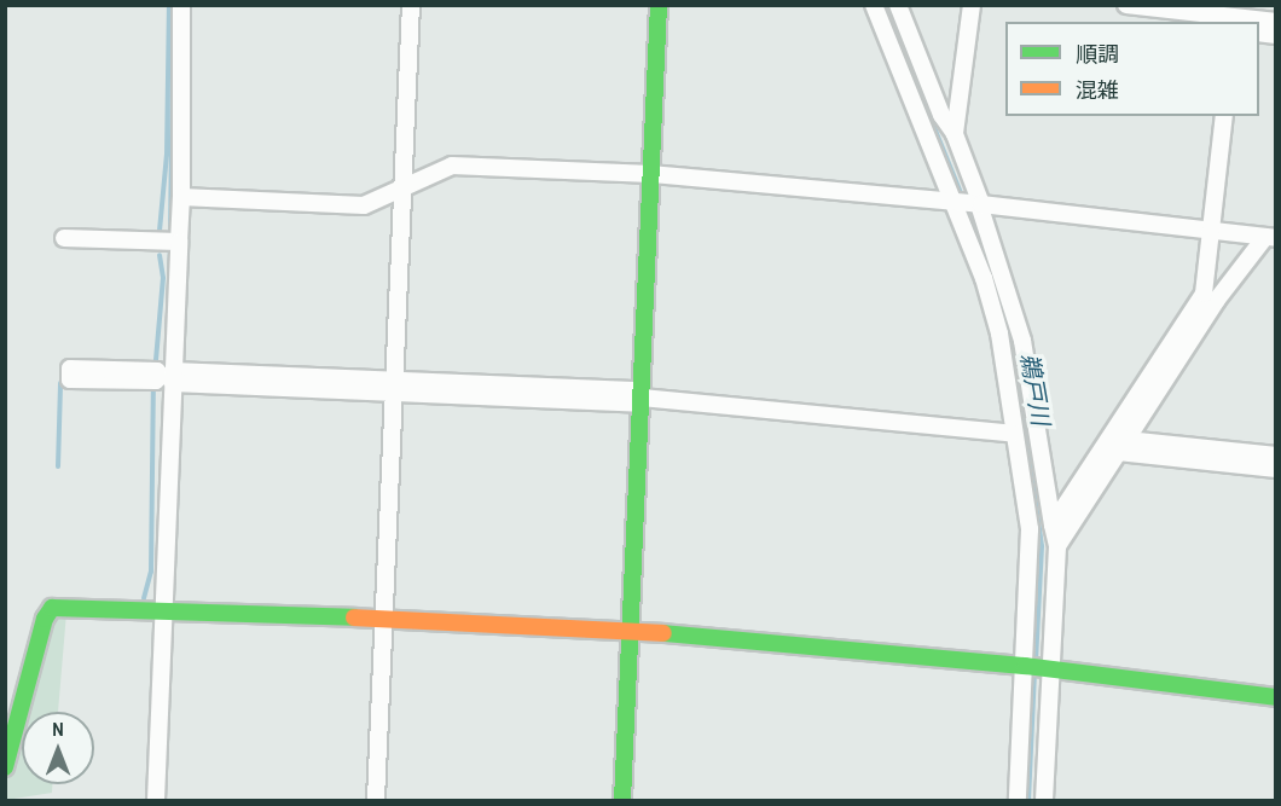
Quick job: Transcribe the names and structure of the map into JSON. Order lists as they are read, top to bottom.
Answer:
{
  "water": ["鵜戸川"],
  "legend": ["順調", "混雑"],
  "north": "top"
}
